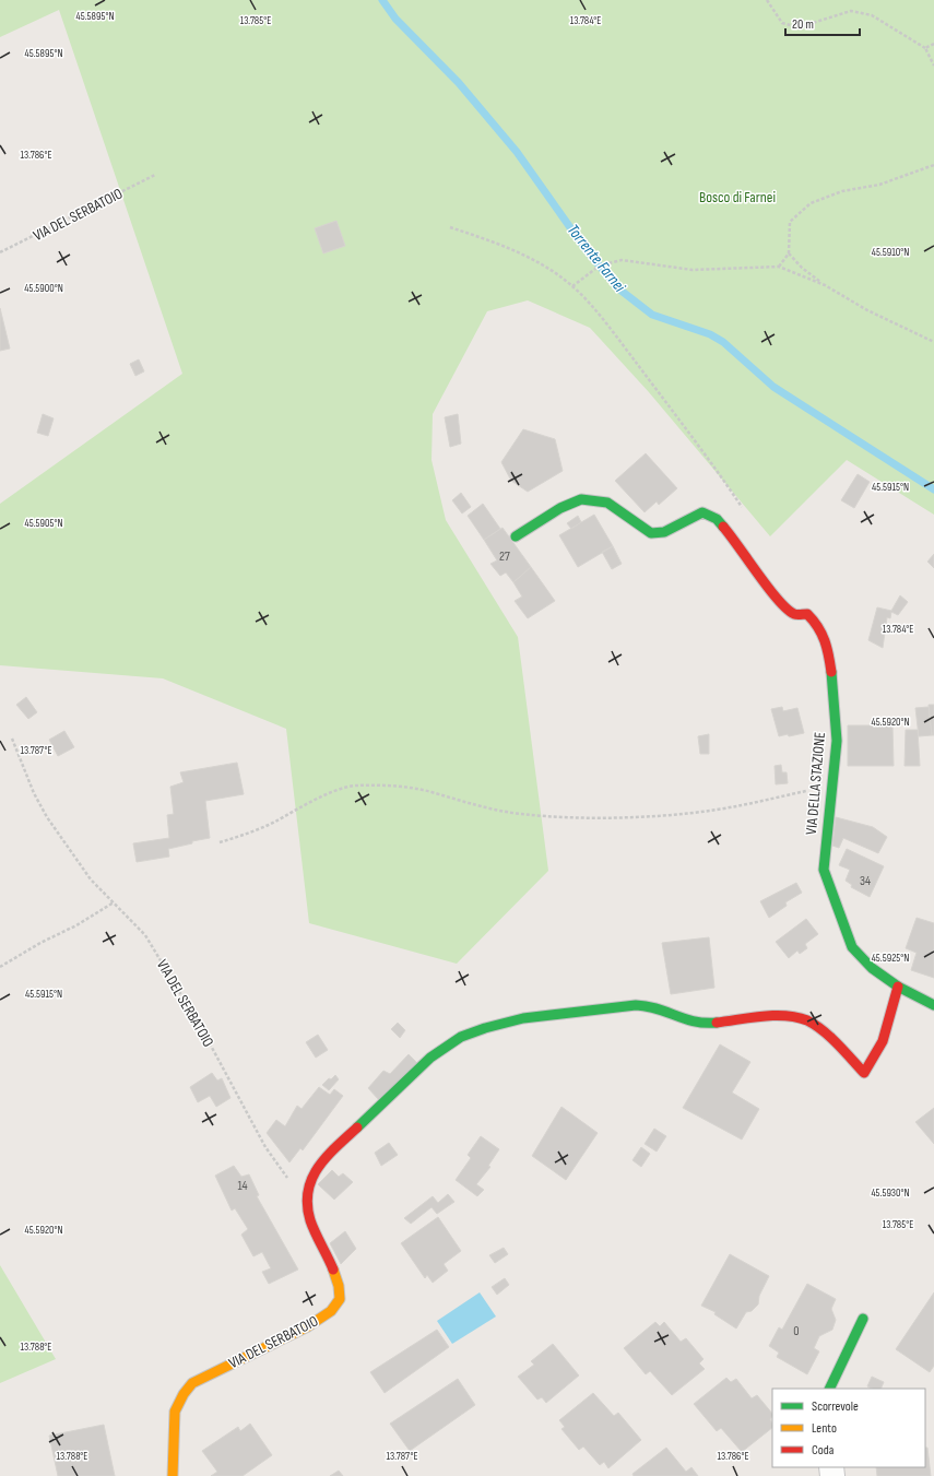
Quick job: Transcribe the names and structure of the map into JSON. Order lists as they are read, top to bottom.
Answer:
{
  "streets": {
    "street": ["VIA DEL SERBATOIO", "VIA DELLA STAZIONE"]
  },
  "crossings": [
    ["VIA DEL SERBATOIO", "VIA DELLA STAZIONE"]
  ],
  "water": ["Torrente Farnei"],
  "parks": ["Bosco di Farnei"],
  "house_numbers": [
    "27",
    "34",
    "14",
    "0"
  ],
  "legend": ["Scorrevole", "Lento", "Coda"],
  "scale_bar": "20 m",
  "coordinates": [
    "45.5895°N",
    "13.785°E",
    "13.784°E",
    "13.786°E",
    "45.5910°N",
    "45.5900°N",
    "45.5915°N",
    "45.5905°N",
    "45.5920°N",
    "13.787°E",
    "45.5925°N",
    "45.5930°N",
    "13.788°E"
  ]
}
